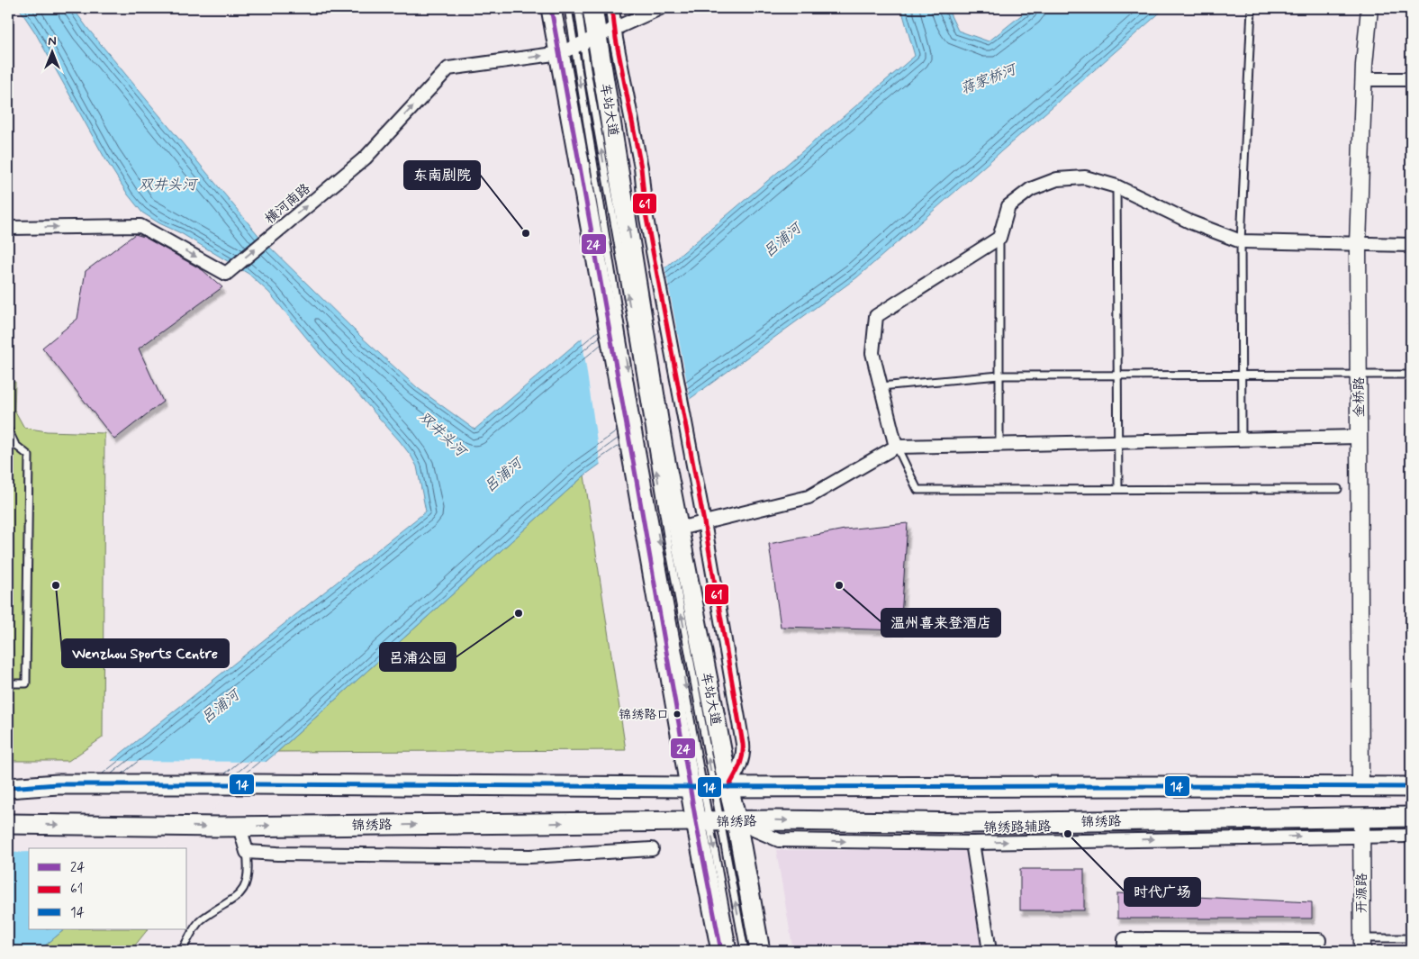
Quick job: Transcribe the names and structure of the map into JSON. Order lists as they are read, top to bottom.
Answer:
{
  "streets": {
    "main road": ["车站大道", "锦绣路"],
    "street": [
      "横河南路",
      "金桥路",
      "锦绣路辅路",
      "开源路"
    ]
  },
  "crossings": [
    ["车站大道", "横河南路"],
    ["车站大道", "锦绣路"],
    ["车站大道", "锦绣路辅路"],
    ["锦绣路", "锦绣路辅路"],
    ["锦绣路", "开源路"],
    ["锦绣路辅路", "开源路"]
  ],
  "one_way": ["横河南路", "锦绣路辅路"],
  "water": ["蒋家桥河", "双井头河", "吕浦河"],
  "places": [
    "东南剧院",
    "Wenzhou Sports Centre",
    "温州喜来登酒店",
    "吕浦公园",
    "锦绣路口",
    "时代广场"
  ],
  "lines": ["transit line 24", "transit line 61", "transit line 14"],
  "legend": ["24", "61", "14"],
  "north": "top"
}
